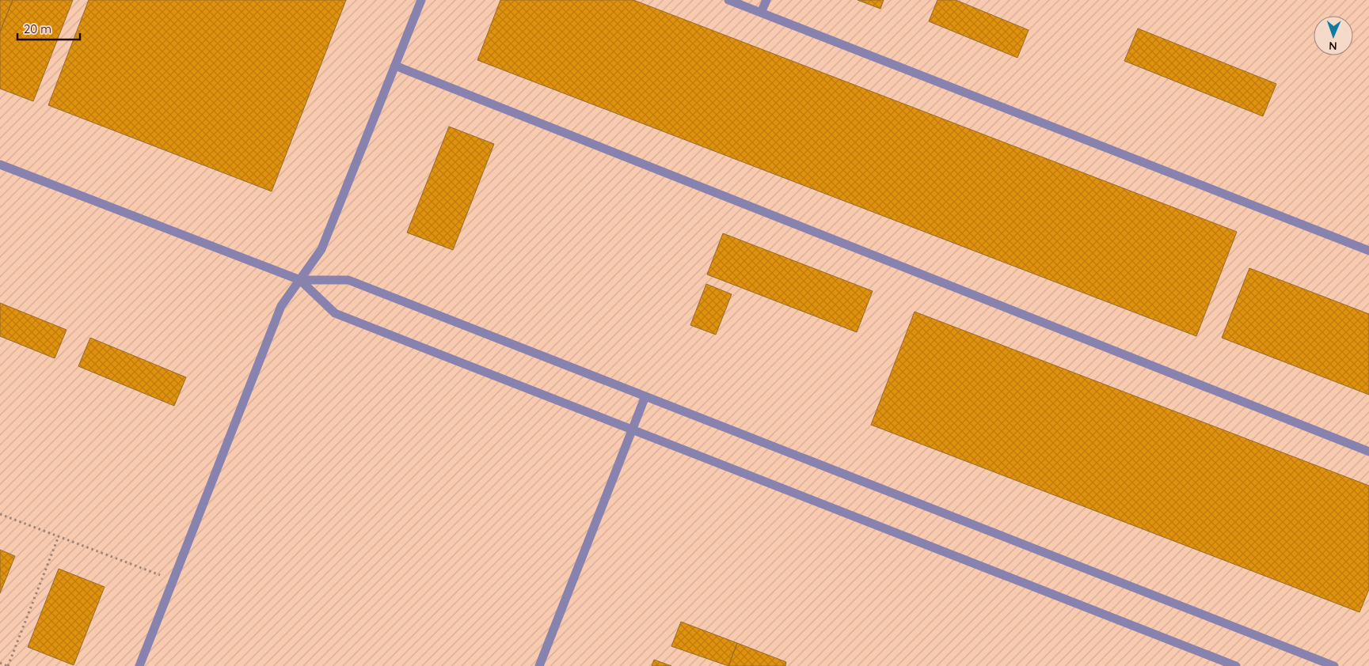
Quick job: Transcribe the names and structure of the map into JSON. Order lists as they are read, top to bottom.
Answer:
{
  "scale_bar": "20 m",
  "north": "bottom"
}
